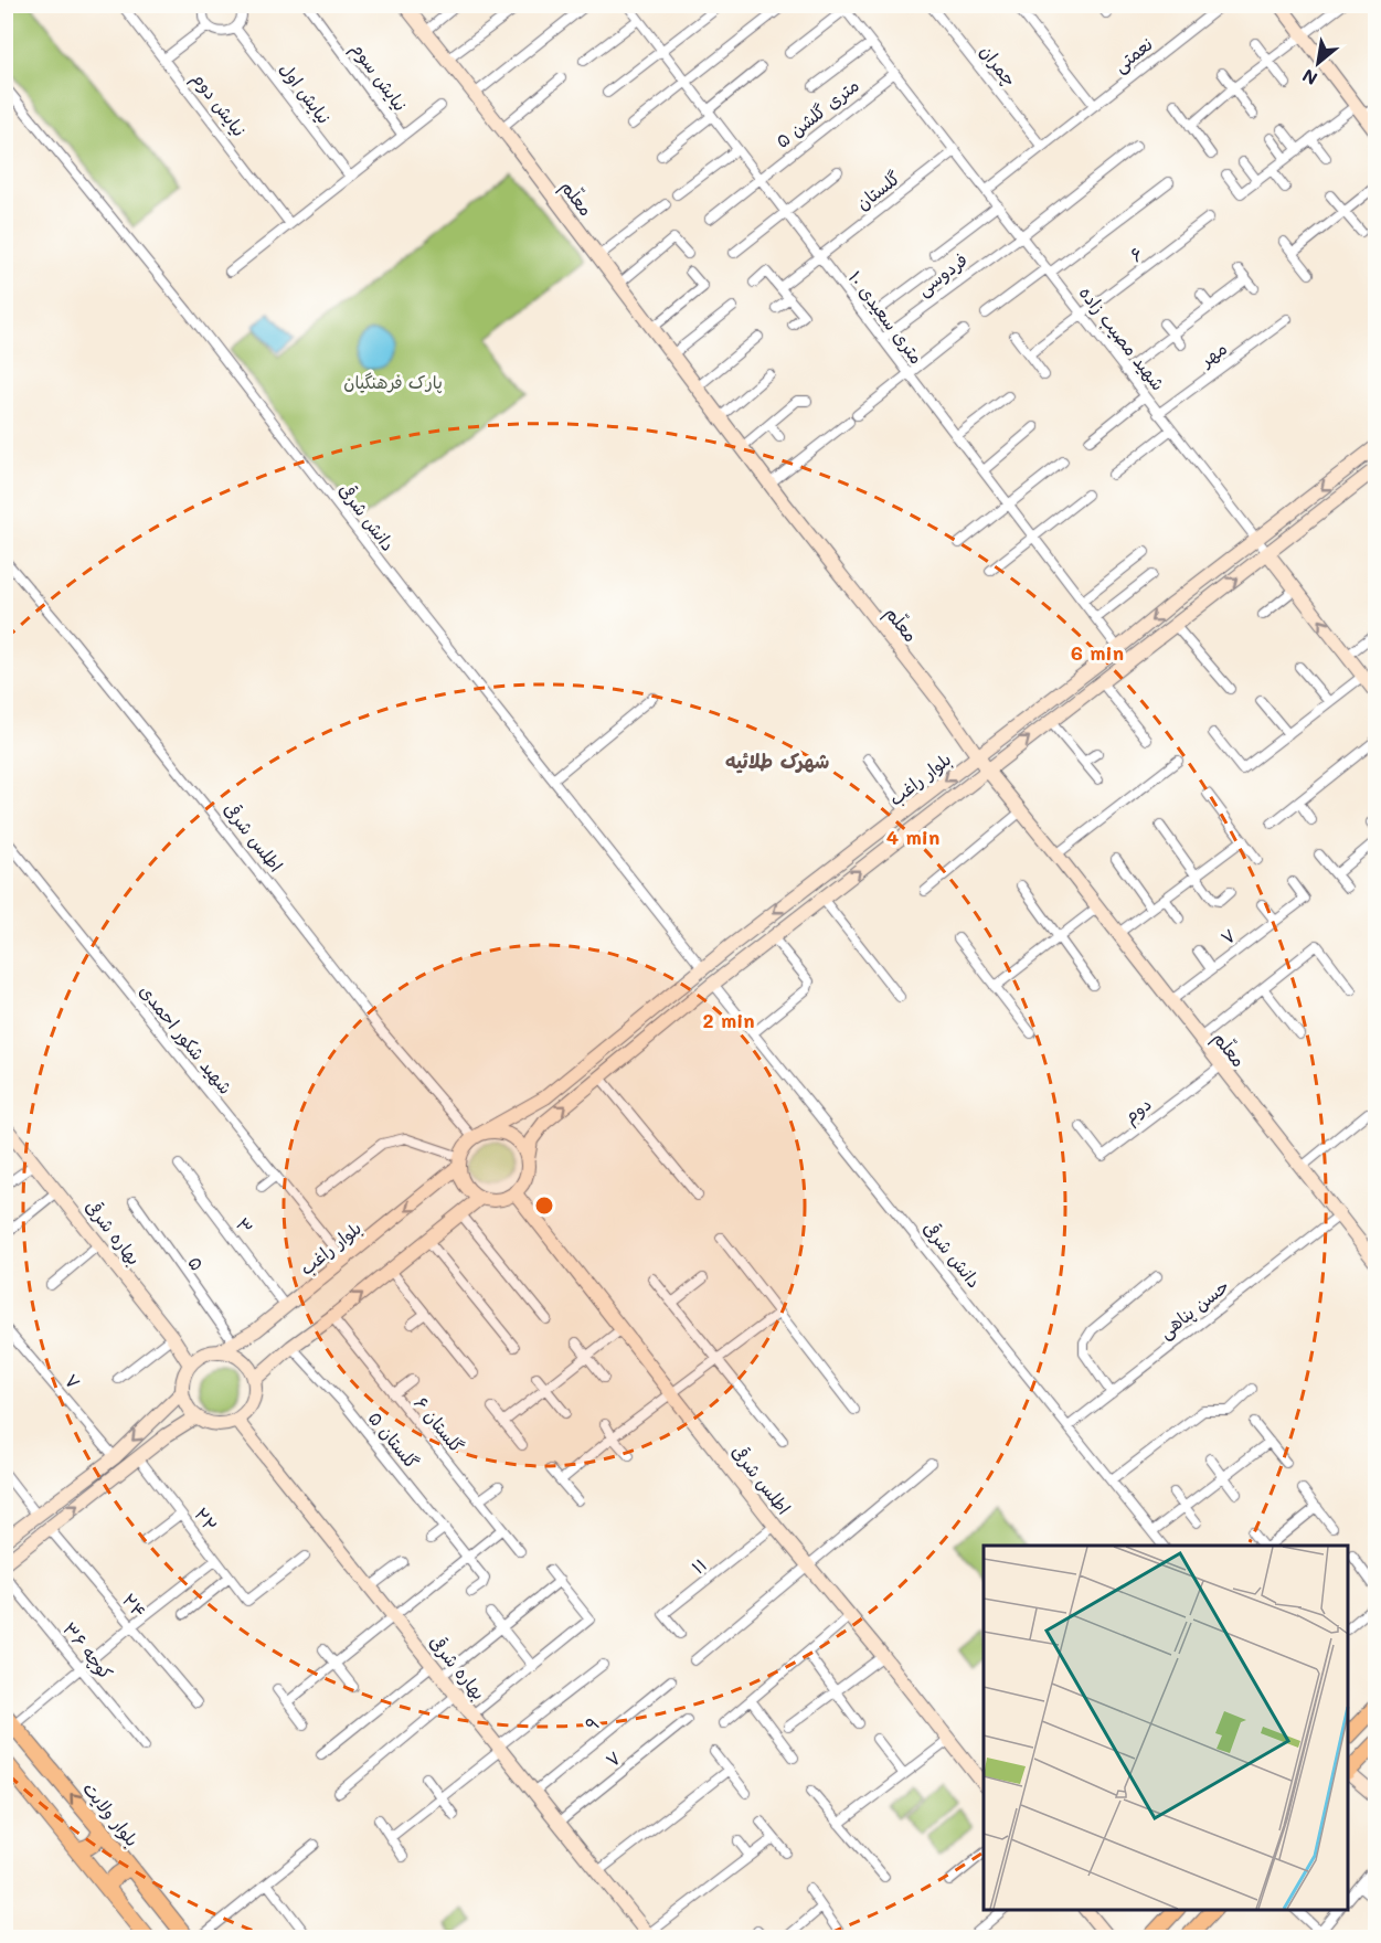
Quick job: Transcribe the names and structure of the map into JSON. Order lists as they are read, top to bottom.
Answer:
{
  "streets": {
    "main road": ["بلوار ولایت"],
    "street": [
      "نعمتی",
      "چمران",
      "نیایش سوم",
      "نیایش اول",
      "نیایش دوم",
      "۵ متری گلشن",
      "گلستان",
      "معلّم",
      "۶",
      "فردوسی",
      "۱۰ متری سعیدی",
      "شهید مصیب زاده",
      "مهر",
      "دانش شرقی",
      "بلوار راغب",
      "اطلس شرقی",
      "۷",
      "شهید شکور احمدی",
      "دوم",
      "۳",
      "بهاره شرقی",
      "۵",
      "حسن پناهی",
      "گلستان ۶",
      "گلستان ۵",
      "۲۲",
      "۱۱",
      "۲۴",
      "کوچه ۳۶",
      "۹"
    ]
  },
  "crossings": [
    ["نعمتی", "چمران"],
    ["نعمتی", "شهید مصیب زاده"],
    ["۵ متری گلشن", "۱۰ متری سعیدی"],
    ["۵ متری گلشن", "شهید مصیب زاده"],
    ["گلستان", "۱۰ متری سعیدی"],
    ["گلستان", "شهید مصیب زاده"],
    ["معلّم", "بلوار راغب"],
    ["معلّم", "۷"],
    ["معلّم", "دوم"],
    ["معلّم", "حسن پناهی"],
    ["۶", "شهید مصیب زاده"],
    ["فردوسی", "۱۰ متری سعیدی"],
    ["فردوسی", "شهید مصیب زاده"],
    ["۱۰ متری سعیدی", "بلوار راغب"],
    ["شهید مصیب زاده", "مهر"],
    ["شهید مصیب زاده", "بلوار راغب"],
    ["دانش شرقی", "بلوار راغب"],
    ["دانش شرقی", "حسن پناهی"],
    ["بلوار راغب", "اطلس شرقی"],
    ["بلوار راغب", "شهید شکور احمدی"],
    ["بلوار راغب", "۳"],
    ["بلوار راغب", "بهاره شرقی"],
    ["بلوار راغب", "۵"],
    ["اطلس شرقی", "۱۱"],
    ["۷", "بهاره شرقی"],
    ["بهاره شرقی", "۹"]
  ],
  "districts": ["شهرک طلائیه"],
  "parks": ["پارک فرهنگیان"],
  "north": "bottom left",
  "rings": ["6 min", "4 min", "2 min"]
}
